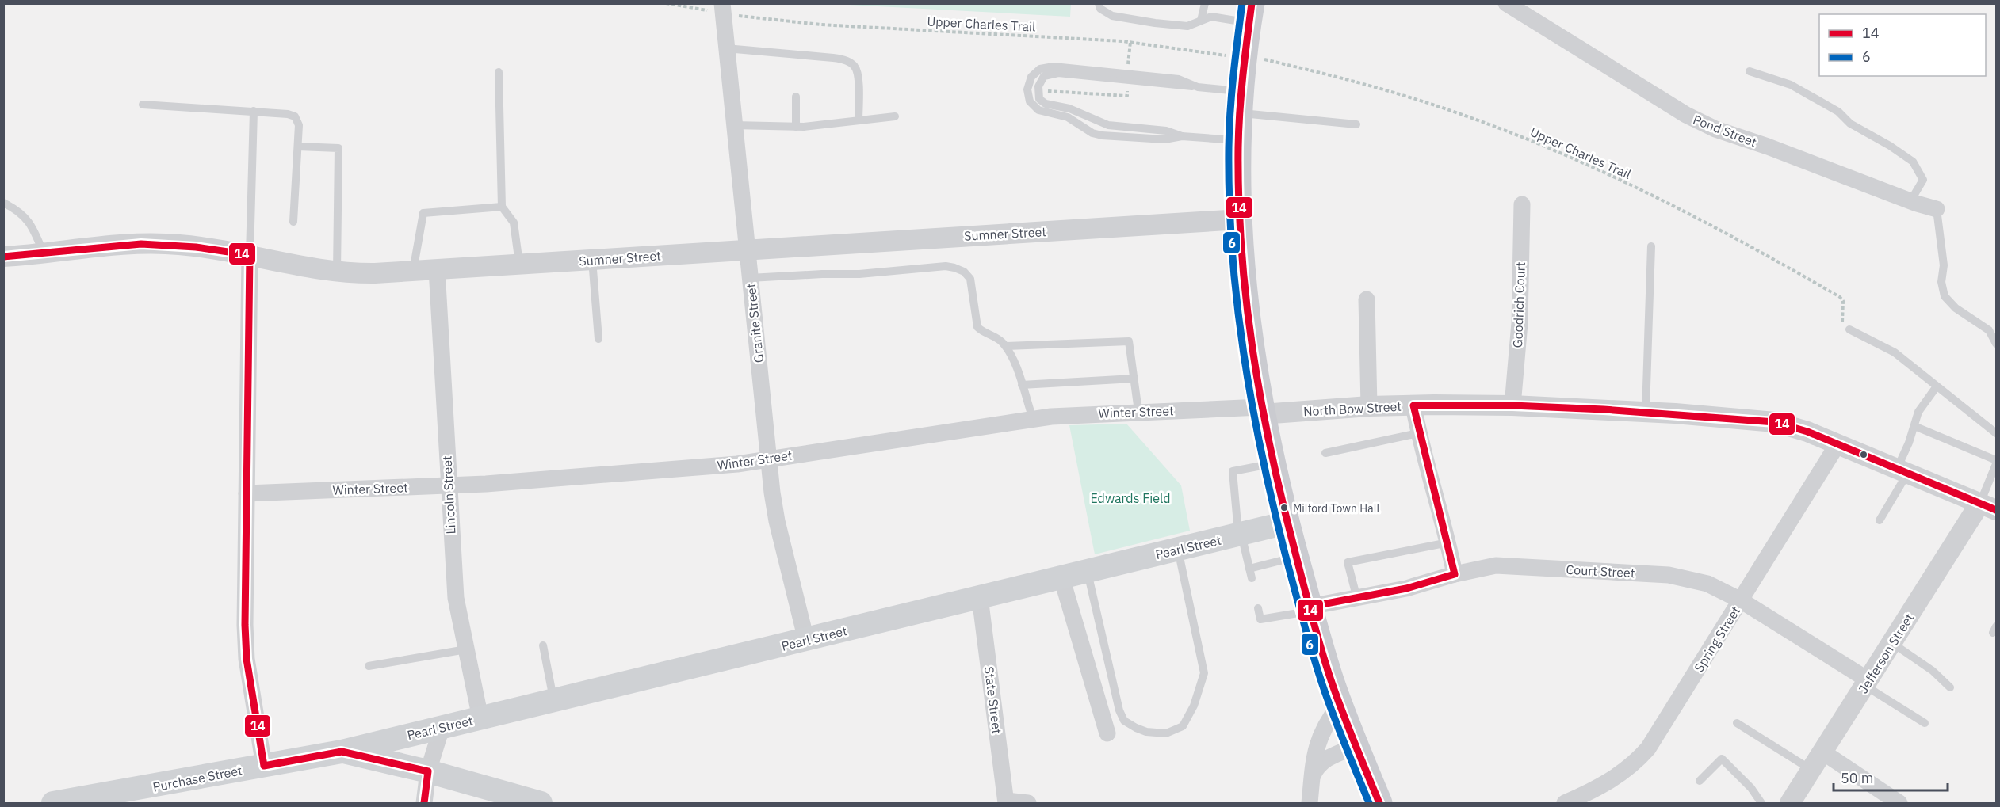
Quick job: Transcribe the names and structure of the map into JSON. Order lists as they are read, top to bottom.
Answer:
{
  "streets": {
    "main road": ["Pearl Street", "Purchase Street"],
    "street": [
      "Pond Street",
      "Sumner Street",
      "Goodrich Court",
      "Granite Street",
      "North Bow Street",
      "Winter Street",
      "Lincoln Street",
      "Court Street",
      "Spring Street",
      "Jefferson Street",
      "State Street"
    ],
    "path": ["Upper Charles Trail"]
  },
  "crossings": [
    ["Sumner Street", "Granite Street"],
    ["Sumner Street", "Lincoln Street"],
    ["Goodrich Court", "North Bow Street"],
    ["Granite Street", "Winter Street"],
    ["Granite Street", "Pearl Street"],
    ["North Bow Street", "Winter Street"],
    ["North Bow Street", "Spring Street"],
    ["North Bow Street", "Jefferson Street"],
    ["Winter Street", "Lincoln Street"],
    ["Lincoln Street", "Pearl Street"],
    ["Pearl Street", "State Street"],
    ["Pearl Street", "Purchase Street"],
    ["Court Street", "Spring Street"],
    ["Court Street", "Jefferson Street"]
  ],
  "parks": ["Edwards Field"],
  "places": ["Milford Town Hall"],
  "lines": ["transit line 14", "transit line 6"],
  "legend": ["14", "6"],
  "scale_bar": "50 m"
}
